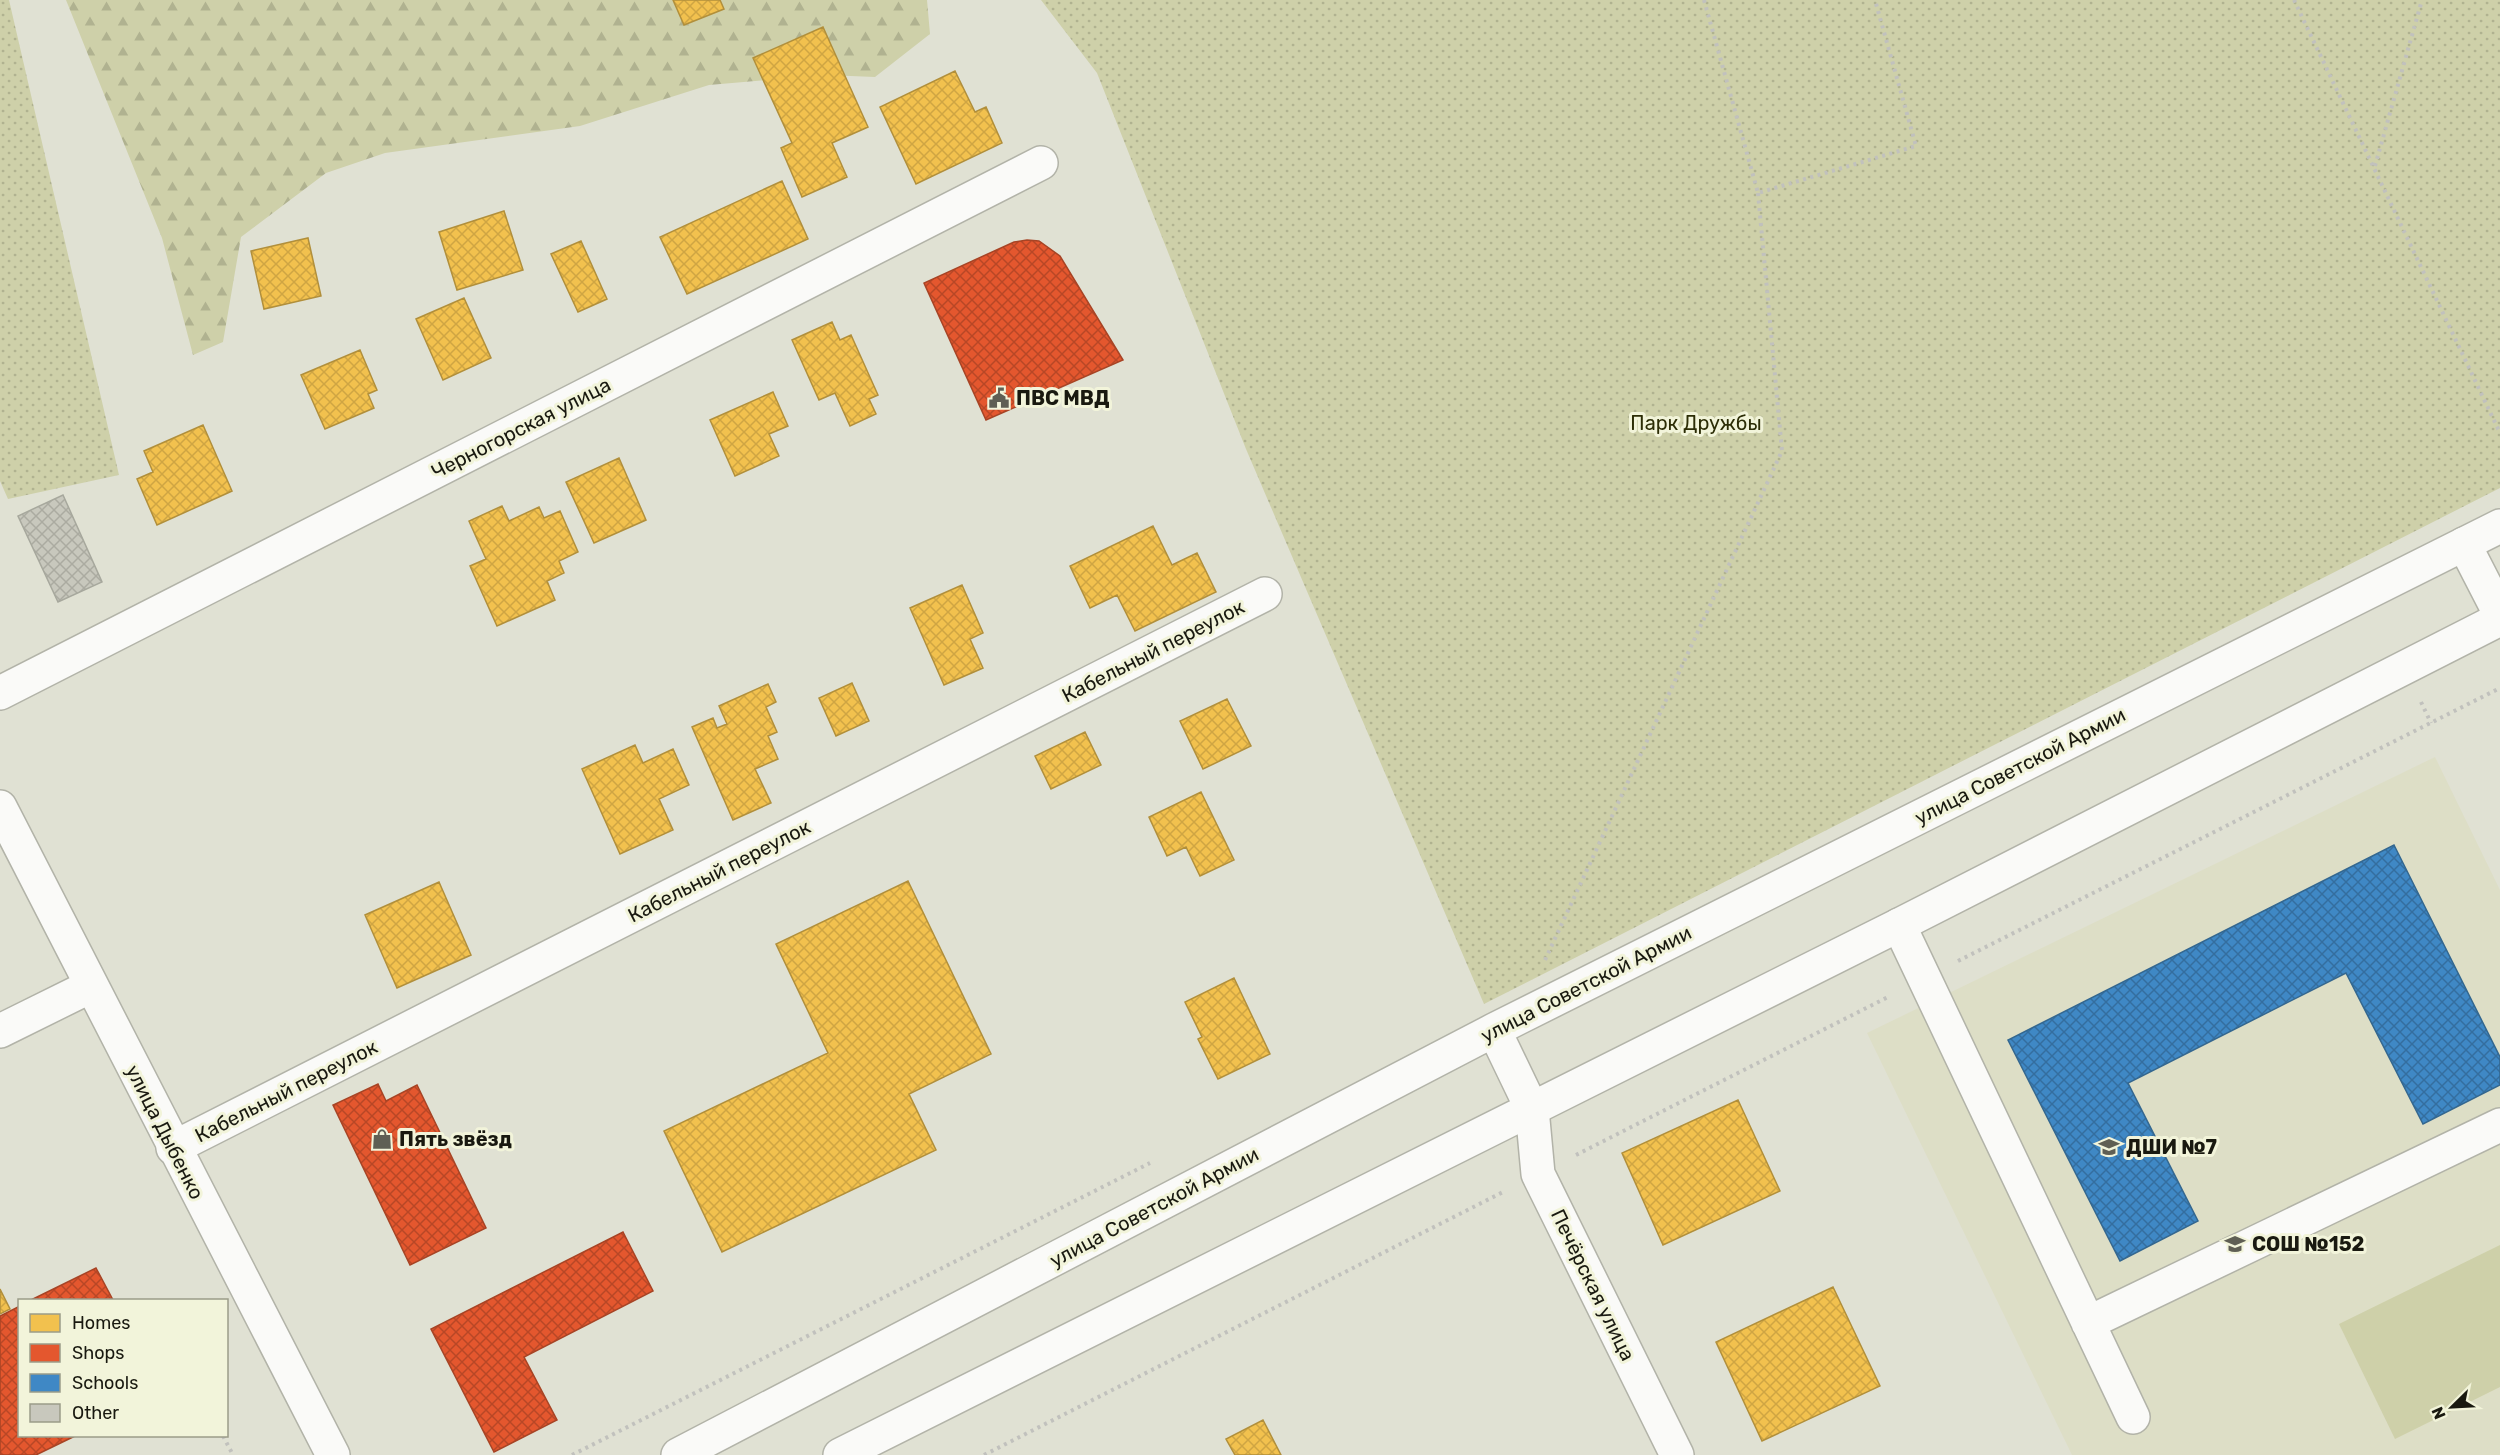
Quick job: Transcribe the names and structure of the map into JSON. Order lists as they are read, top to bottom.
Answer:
{
  "streets": {
    "main road": [
      "Черногорская улица",
      "Кабельный переулок",
      "улица Советской Армии",
      "улица Дыбенко",
      "Печёрская улица"
    ]
  },
  "crossings": [
    ["Кабельный переулок", "улица Дыбенко"]
  ],
  "parks": ["Парк Дружбы"],
  "places": {
    "public building": ["ПВС МВД"],
    "shop": ["Пять звёзд"],
    "school or university": ["ДШИ №7", "СОШ №152"]
  },
  "legend": [
    "Homes",
    "Shops",
    "Schools",
    "Other"
  ],
  "north": "bottom left"
}
